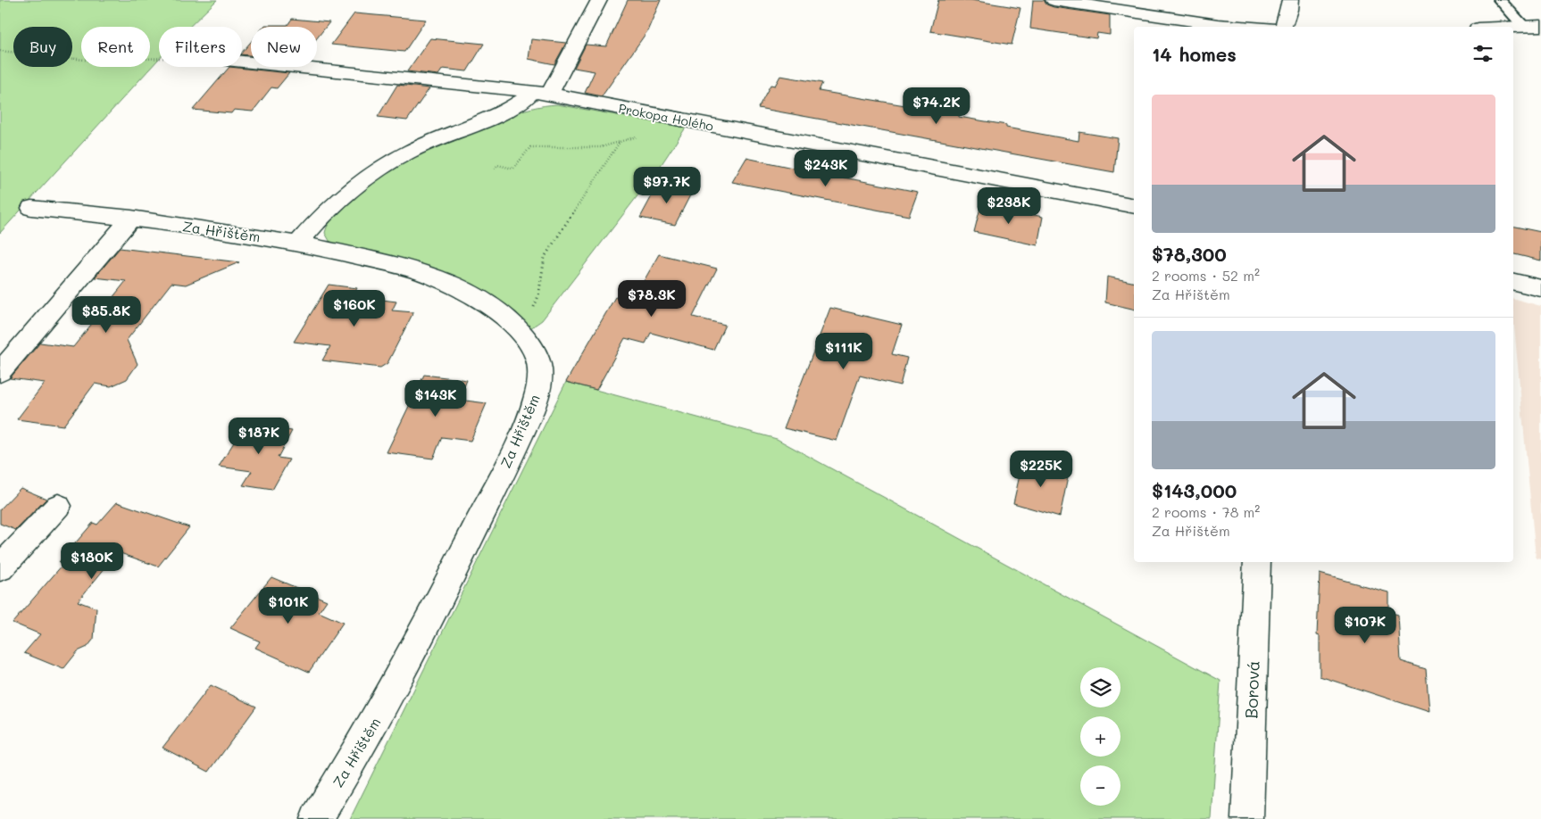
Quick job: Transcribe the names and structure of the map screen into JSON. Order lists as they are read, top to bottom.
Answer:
{
  "streets": {
    "street": ["Prokopa Holého", "Za Hřištěm", "Borová"]
  },
  "page": {
    "chip": [
      "Buy",
      "Rent",
      "Filters",
      "New"
    ],
    "heading": "14 homes",
    "list": [
      {
        "name": "$78,300",
        "note": "2 rooms · 52 m² · Za Hřištěm"
      },
      {
        "name": "$143,000",
        "note": "2 rooms · 78 m² · Za Hřištěm"
      }
    ],
    "price": [
      "$74.2K",
      "$243K",
      "$97.7K",
      "$238K",
      "$78.3K",
      "$160K",
      "$85.8K",
      "$111K",
      "$143K",
      "$187K",
      "$225K",
      "$180K",
      "$101K",
      "$107K"
    ],
    "map_buttons": ["+", "−"]
  }
}
